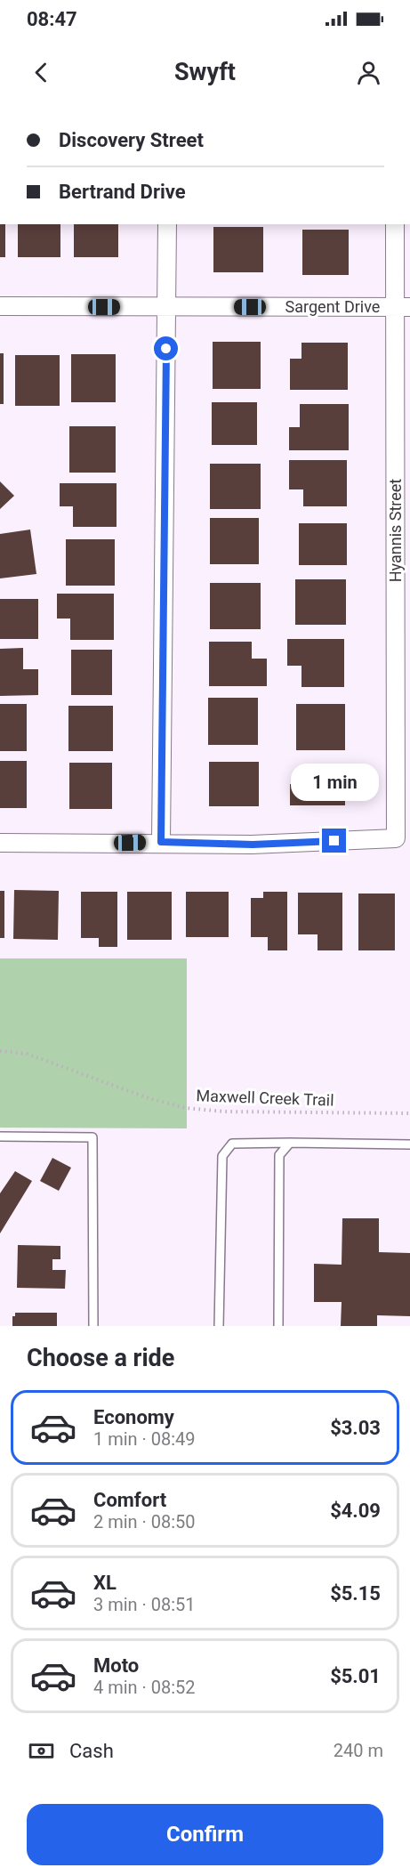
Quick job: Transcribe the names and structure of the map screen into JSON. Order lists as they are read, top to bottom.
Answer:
{
  "streets": {
    "street": ["Sargent Drive", "Hyannis Street"],
    "path": ["Maxwell Creek Trail"]
  },
  "crossings": [
    ["Sargent Drive", "Hyannis Street"]
  ],
  "page": {
    "status": "08:47",
    "header": "Swyft",
    "banner": ["Discovery Street", "Bertrand Drive"],
    "bubble": "1 min",
    "heading": "Choose a ride",
    "list": [
      {
        "name": "Economy",
        "note": "1 min · 08:49",
        "value": "$3.03"
      },
      {
        "name": "Comfort",
        "note": "2 min · 08:50",
        "value": "$4.09"
      },
      {
        "name": "XL",
        "note": "3 min · 08:51",
        "value": "$5.15"
      },
      {
        "name": "Moto",
        "note": "4 min · 08:52",
        "value": "$5.01"
      }
    ],
    "pay": ["Cash", "240 m"],
    "buttons": "Confirm"
  }
}
